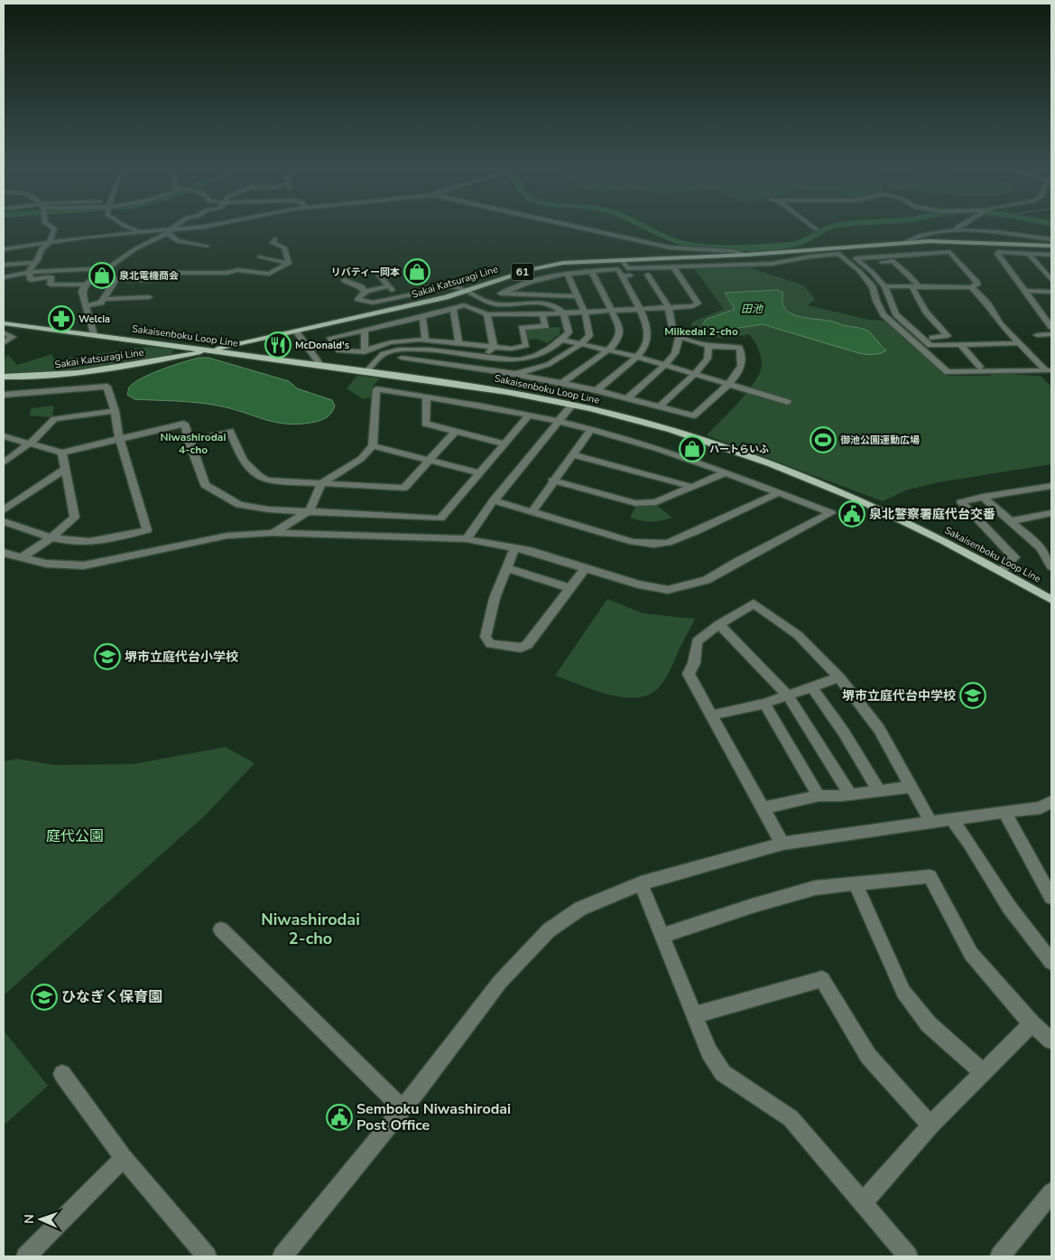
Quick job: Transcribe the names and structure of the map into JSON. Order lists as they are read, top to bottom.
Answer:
{
  "streets": {
    "main road": ["61", "Sakai Katsuragi Line", "Sakaisenboku Loop Line"]
  },
  "crossings": [
    ["Sakai Katsuragi Line", "Sakaisenboku Loop Line"]
  ],
  "districts": ["Miikedai 2-cho", "Niwashirodai 4-cho", "Niwashirodai 2-cho"],
  "water": ["田池"],
  "parks": ["庭代公園"],
  "places": {
    "shop": ["リバティー岡本", "泉北電機商会", "ハートらいふ"],
    "pharmacy": ["Welcia"],
    "restaurant": ["McDonald's"],
    "sports": ["御池公園運動広場"],
    "public building": ["泉北警察署庭代台交番", "Semboku Niwashirodai Post Office"],
    "school or university": ["堺市立庭代台小学校", "堺市立庭代台中学校", "ひなぎく保育園"]
  },
  "north": "left"
}
